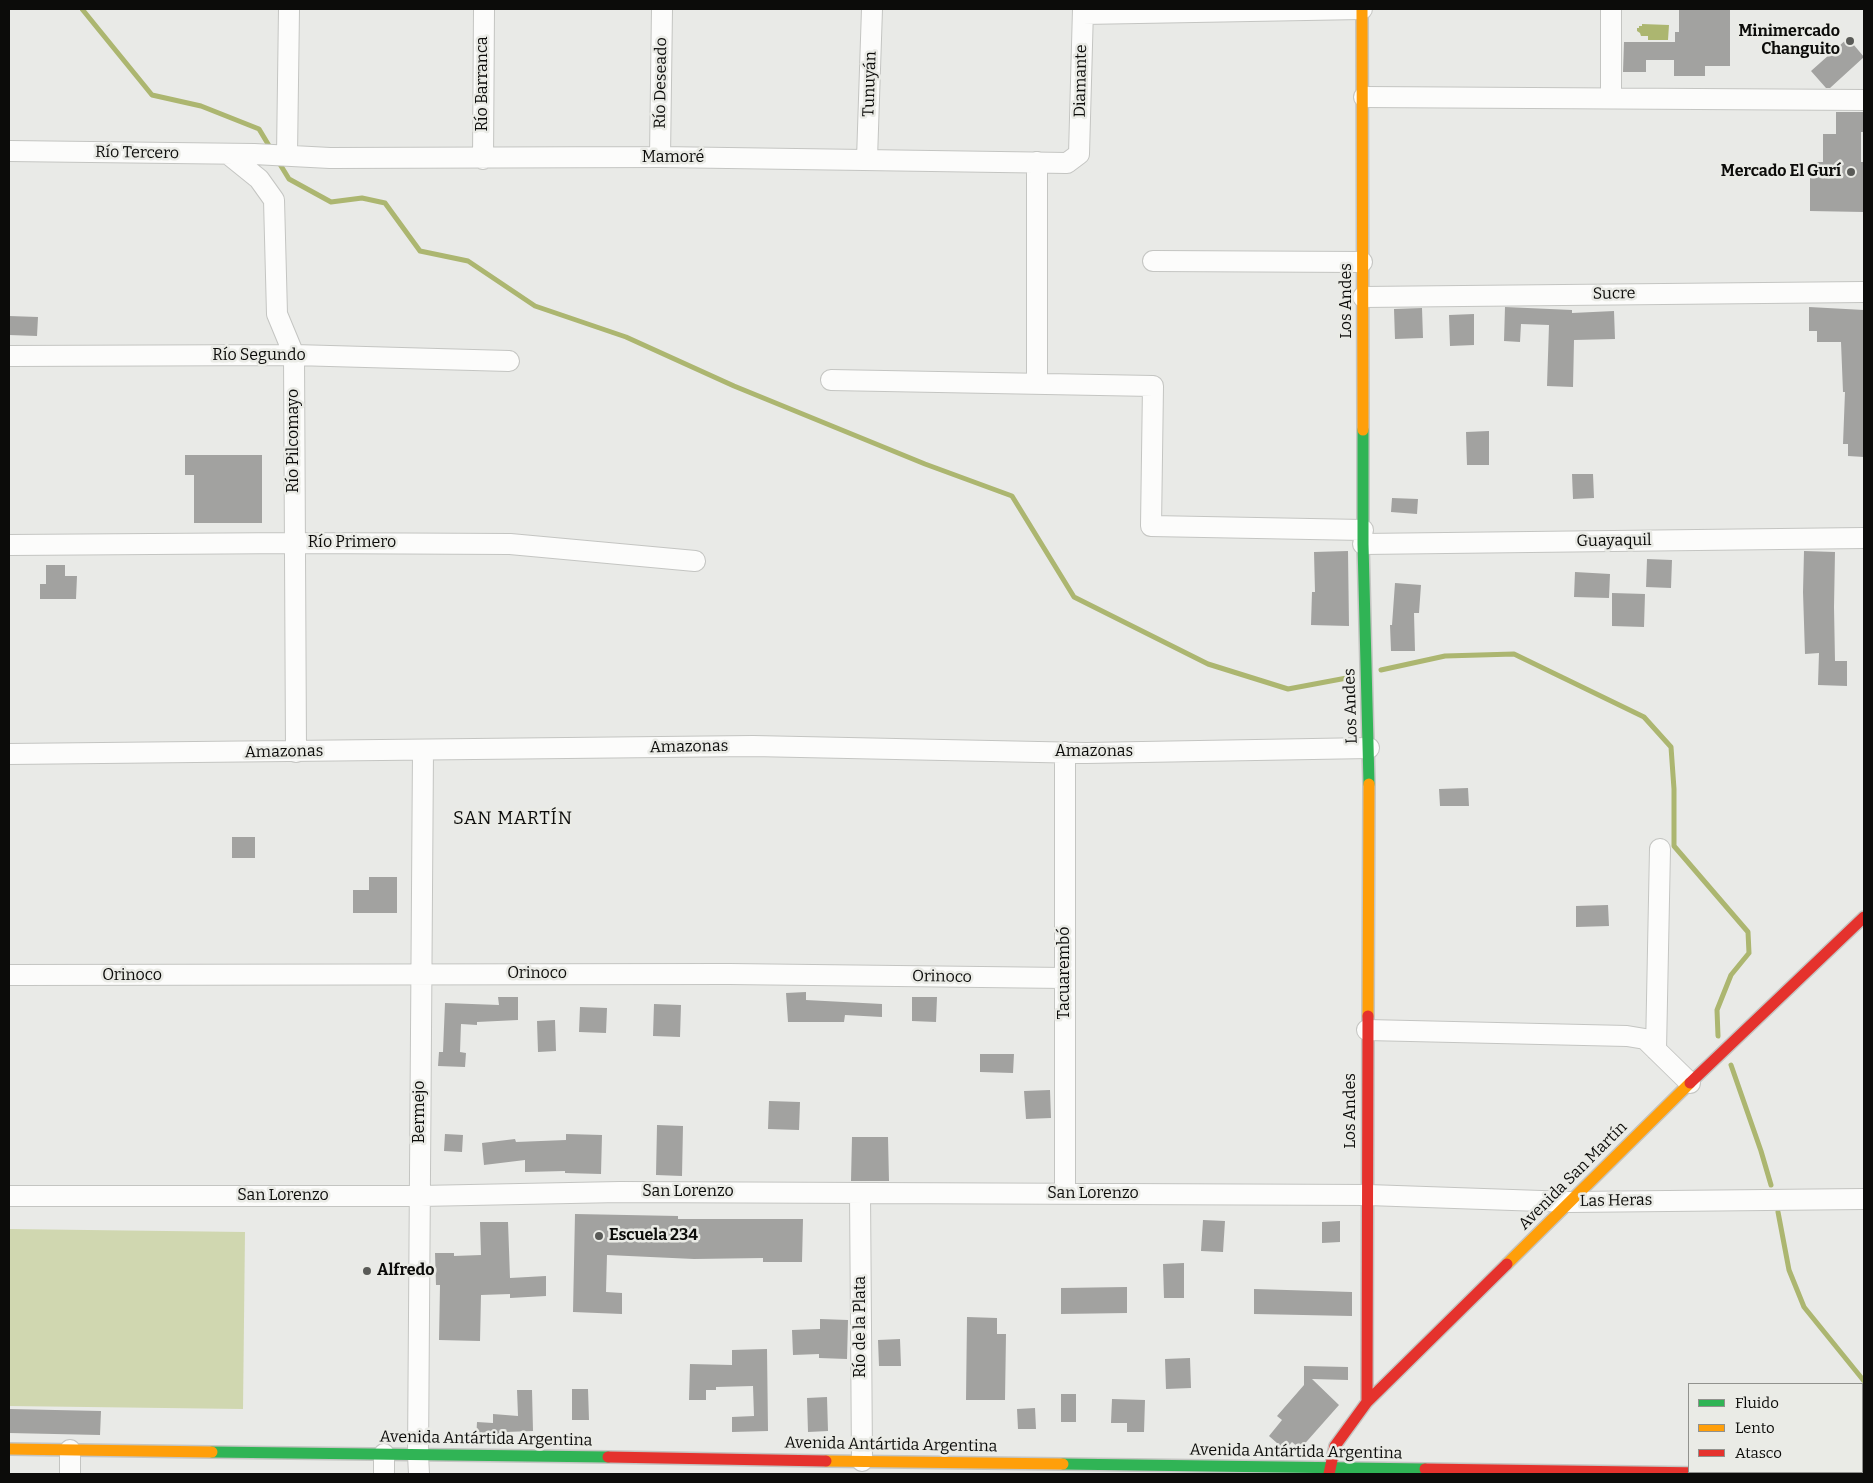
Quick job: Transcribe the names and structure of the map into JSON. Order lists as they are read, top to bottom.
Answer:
{
  "streets": {
    "main road": ["Los Andes", "Avenida San Martín", "Avenida Antártida Argentina"],
    "street": [
      "Diamante",
      "Río Deseado",
      "Río Barranca",
      "Tunuyán",
      "Río Tercero",
      "Mamoré",
      "Sucre",
      "Río Segundo",
      "Río Pilcomayo",
      "Guayaquil",
      "Río Primero",
      "Amazonas",
      "Tacuarembó",
      "Orinoco",
      "Bermejo",
      "San Lorenzo",
      "Las Heras",
      "Río de la Plata"
    ]
  },
  "crossings": [
    ["Diamante", "Mamoré"],
    ["Río Deseado", "Mamoré"],
    ["Río Barranca", "Mamoré"],
    ["Tunuyán", "Mamoré"],
    ["Río Tercero", "Mamoré"],
    ["Río Tercero", "Río Pilcomayo"],
    ["Sucre", "Los Andes"],
    ["Los Andes", "Guayaquil"],
    ["Los Andes", "Amazonas"],
    ["Los Andes", "Avenida San Martín"],
    ["Los Andes", "San Lorenzo"],
    ["Los Andes", "Las Heras"],
    ["Río Segundo", "Río Pilcomayo"],
    ["Río Pilcomayo", "Río Primero"],
    ["Río Pilcomayo", "Amazonas"],
    ["Amazonas", "Tacuarembó"],
    ["Amazonas", "Bermejo"],
    ["Tacuarembó", "Orinoco"],
    ["Tacuarembó", "San Lorenzo"],
    ["Orinoco", "Bermejo"],
    ["Bermejo", "San Lorenzo"],
    ["Bermejo", "Avenida Antártida Argentina"],
    ["Avenida San Martín", "Las Heras"],
    ["Avenida San Martín", "Avenida Antártida Argentina"],
    ["San Lorenzo", "Las Heras"],
    ["San Lorenzo", "Río de la Plata"],
    ["Río de la Plata", "Avenida Antártida Argentina"]
  ],
  "districts": ["SAN MARTÍN"],
  "places": [
    "Minimercado Changuito",
    "Mercado El Gurí",
    "Escuela 234",
    "Alfredo"
  ],
  "legend": ["Fluido", "Lento", "Atasco"]
}
